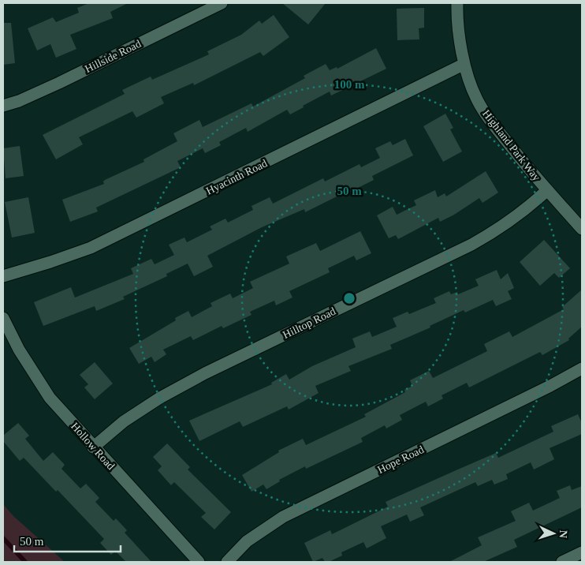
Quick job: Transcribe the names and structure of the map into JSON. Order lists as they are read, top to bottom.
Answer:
{
  "streets": {
    "street": [
      "Hillside Road",
      "Highland Park Way",
      "Hyacinth Road",
      "Hilltop Road",
      "Hollow Road",
      "Hope Road"
    ]
  },
  "crossings": [
    ["Highland Park Way", "Hyacinth Road"],
    ["Highland Park Way", "Hilltop Road"],
    ["Hilltop Road", "Hollow Road"]
  ],
  "scale_bar": "50 m",
  "north": "right",
  "rings": ["100 m", "50 m"]
}
